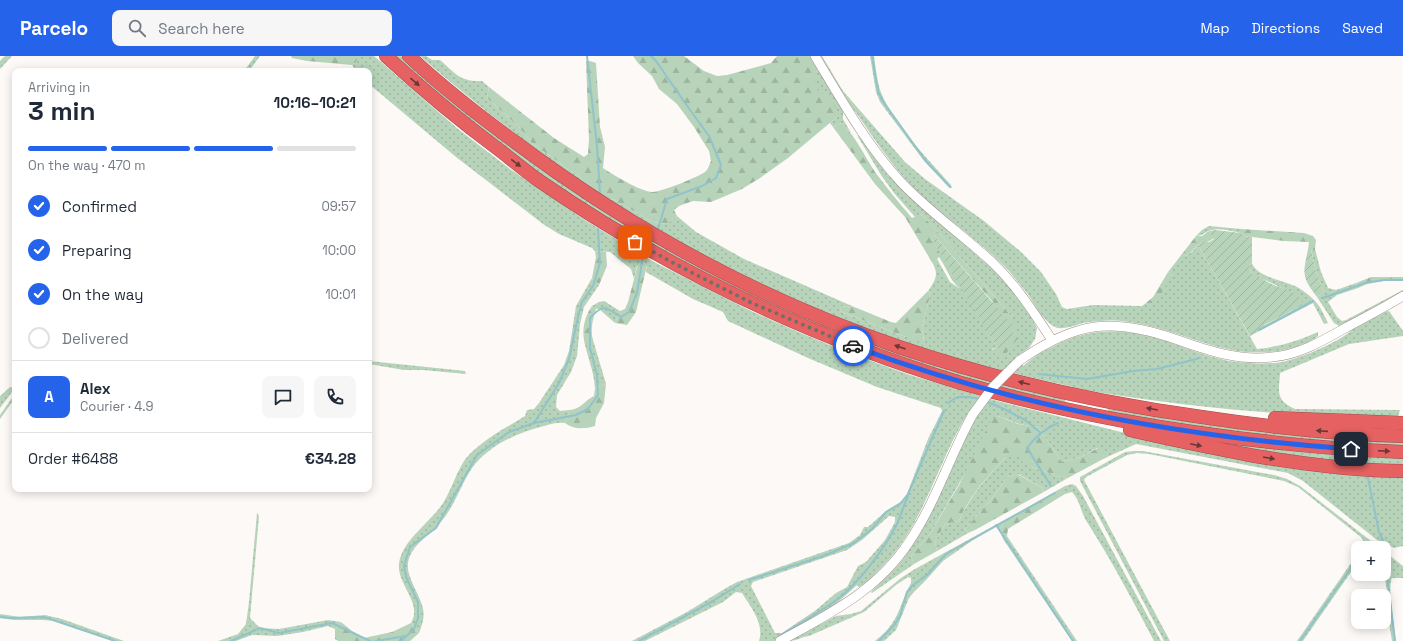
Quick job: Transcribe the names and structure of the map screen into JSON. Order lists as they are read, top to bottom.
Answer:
{
  "page": {
    "header": "Parcelo",
    "search": "Search here",
    "nav": ["Map", "Directions", "Saved"],
    "heading": ["3 min", "Arriving in", "10:16–10:21"],
    "panel": [
      "Alex",
      "Courier · 4.9",
      "Order #6488",
      "€34.28"
    ],
    "bar": "On the way · 470 m",
    "list": [
      ["Confirmed", "09:57"],
      ["Preparing", "10:00"],
      ["On the way", "10:01"],
      "Delivered"
    ],
    "round": "A",
    "map_buttons": ["+", "−"]
  }
}
